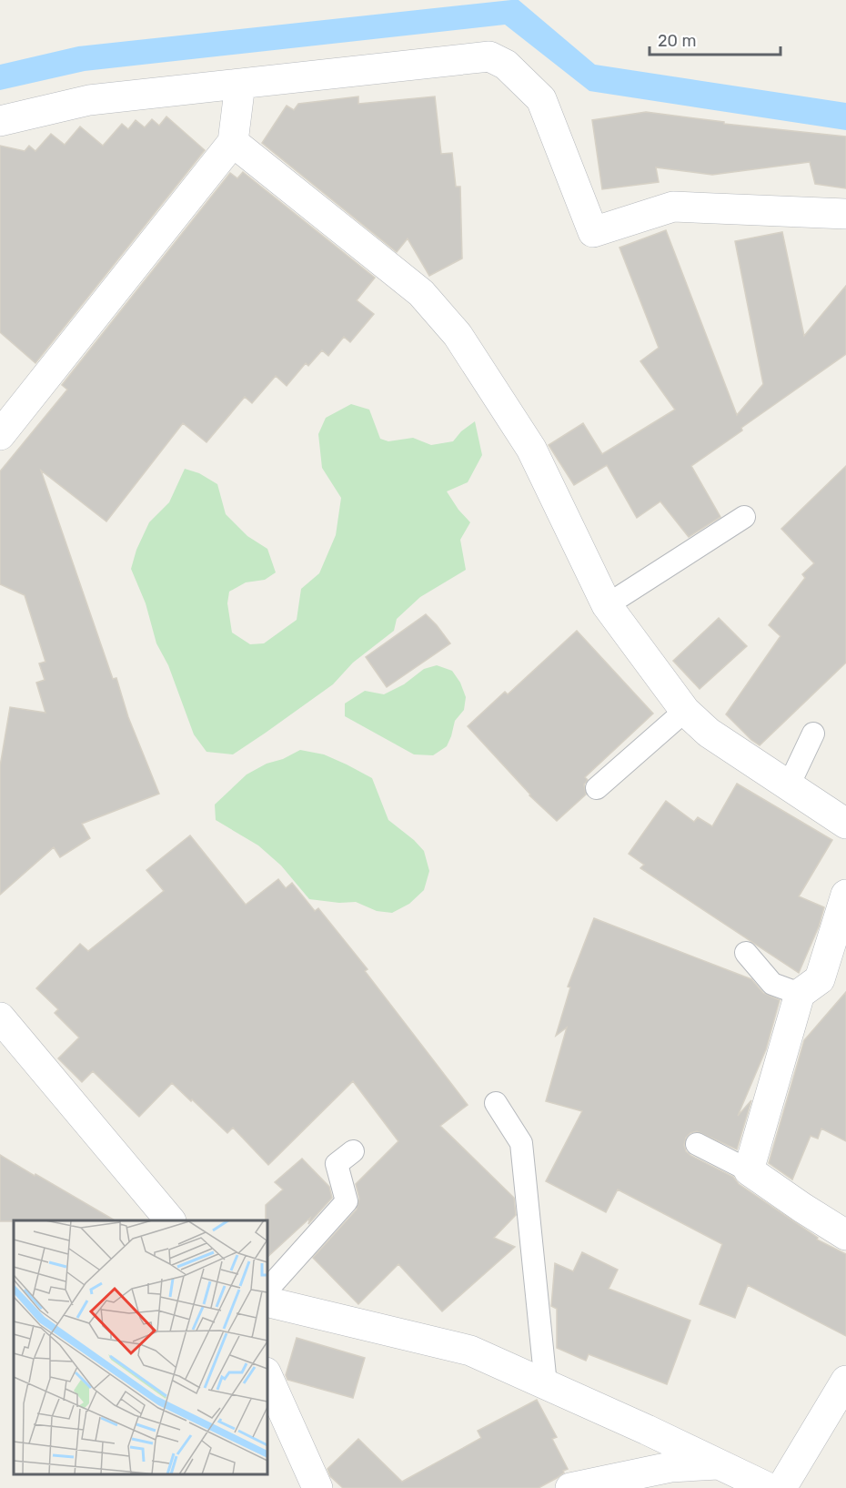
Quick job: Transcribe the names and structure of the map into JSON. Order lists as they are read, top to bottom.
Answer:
{
  "scale_bar": "20 m"
}
